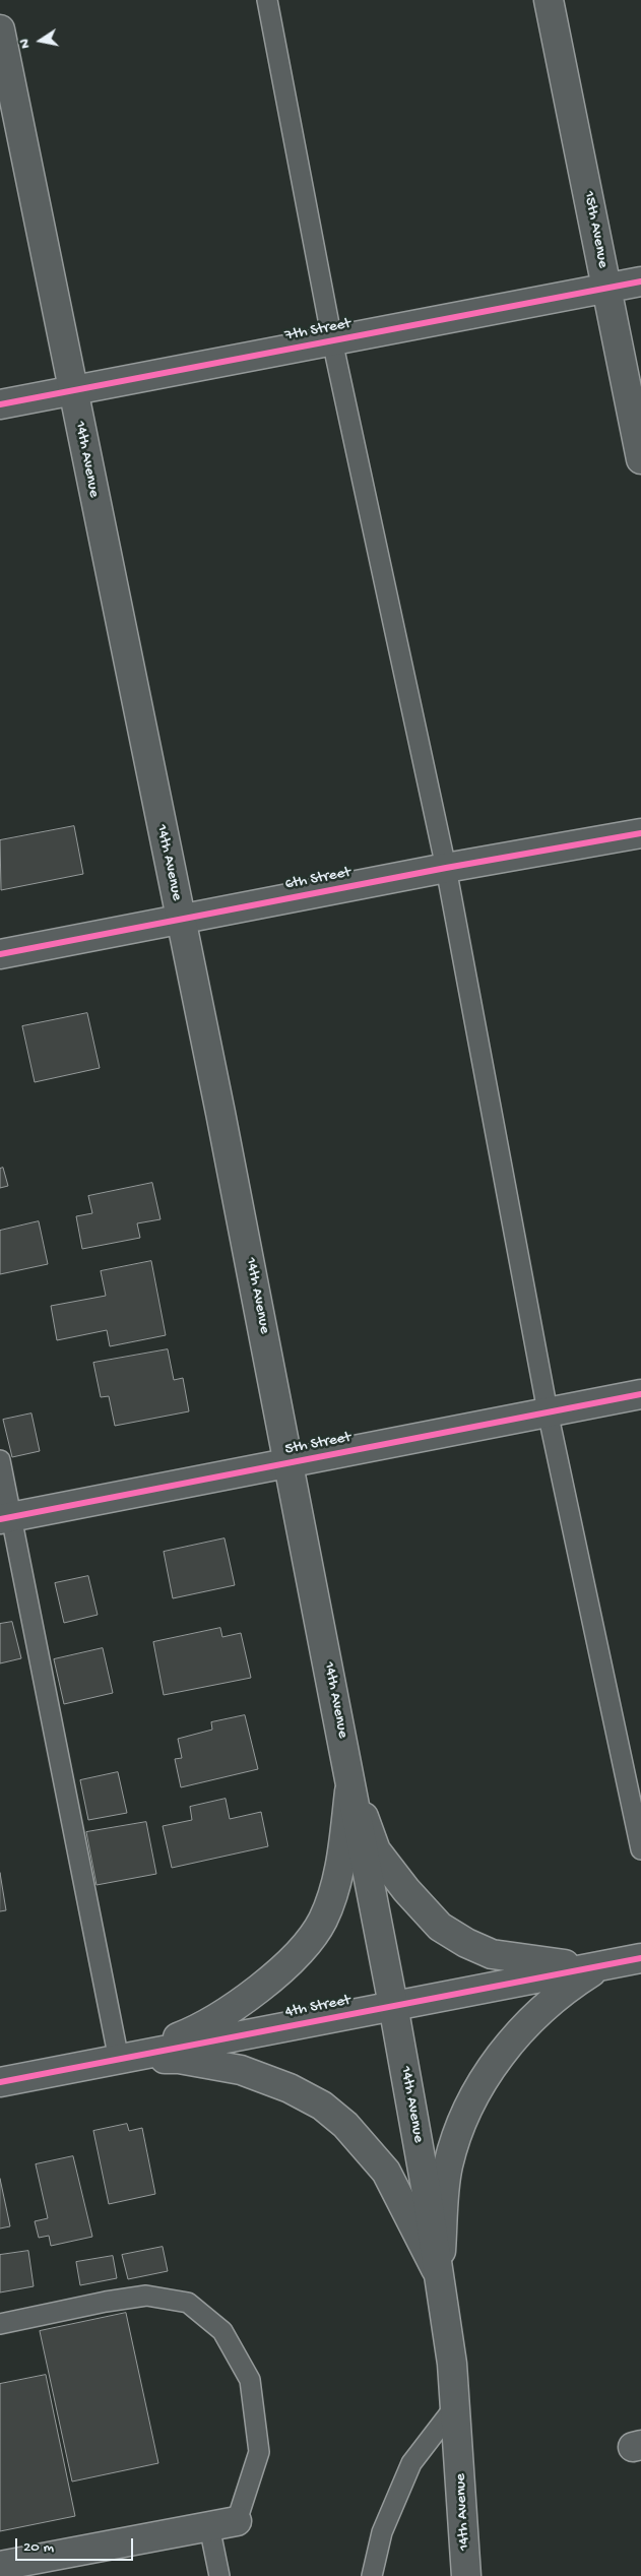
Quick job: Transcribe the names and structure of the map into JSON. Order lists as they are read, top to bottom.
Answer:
{
  "streets": {
    "street": [
      "15th Avenue",
      "7th Street",
      "14th Avenue",
      "6th Street",
      "5th Street",
      "4th Street"
    ]
  },
  "crossings": [
    ["15th Avenue", "7th Street"],
    ["7th Street", "14th Avenue"],
    ["14th Avenue", "6th Street"],
    ["14th Avenue", "5th Street"],
    ["14th Avenue", "4th Street"]
  ],
  "scale_bar": "20 m",
  "north": "left"
}
